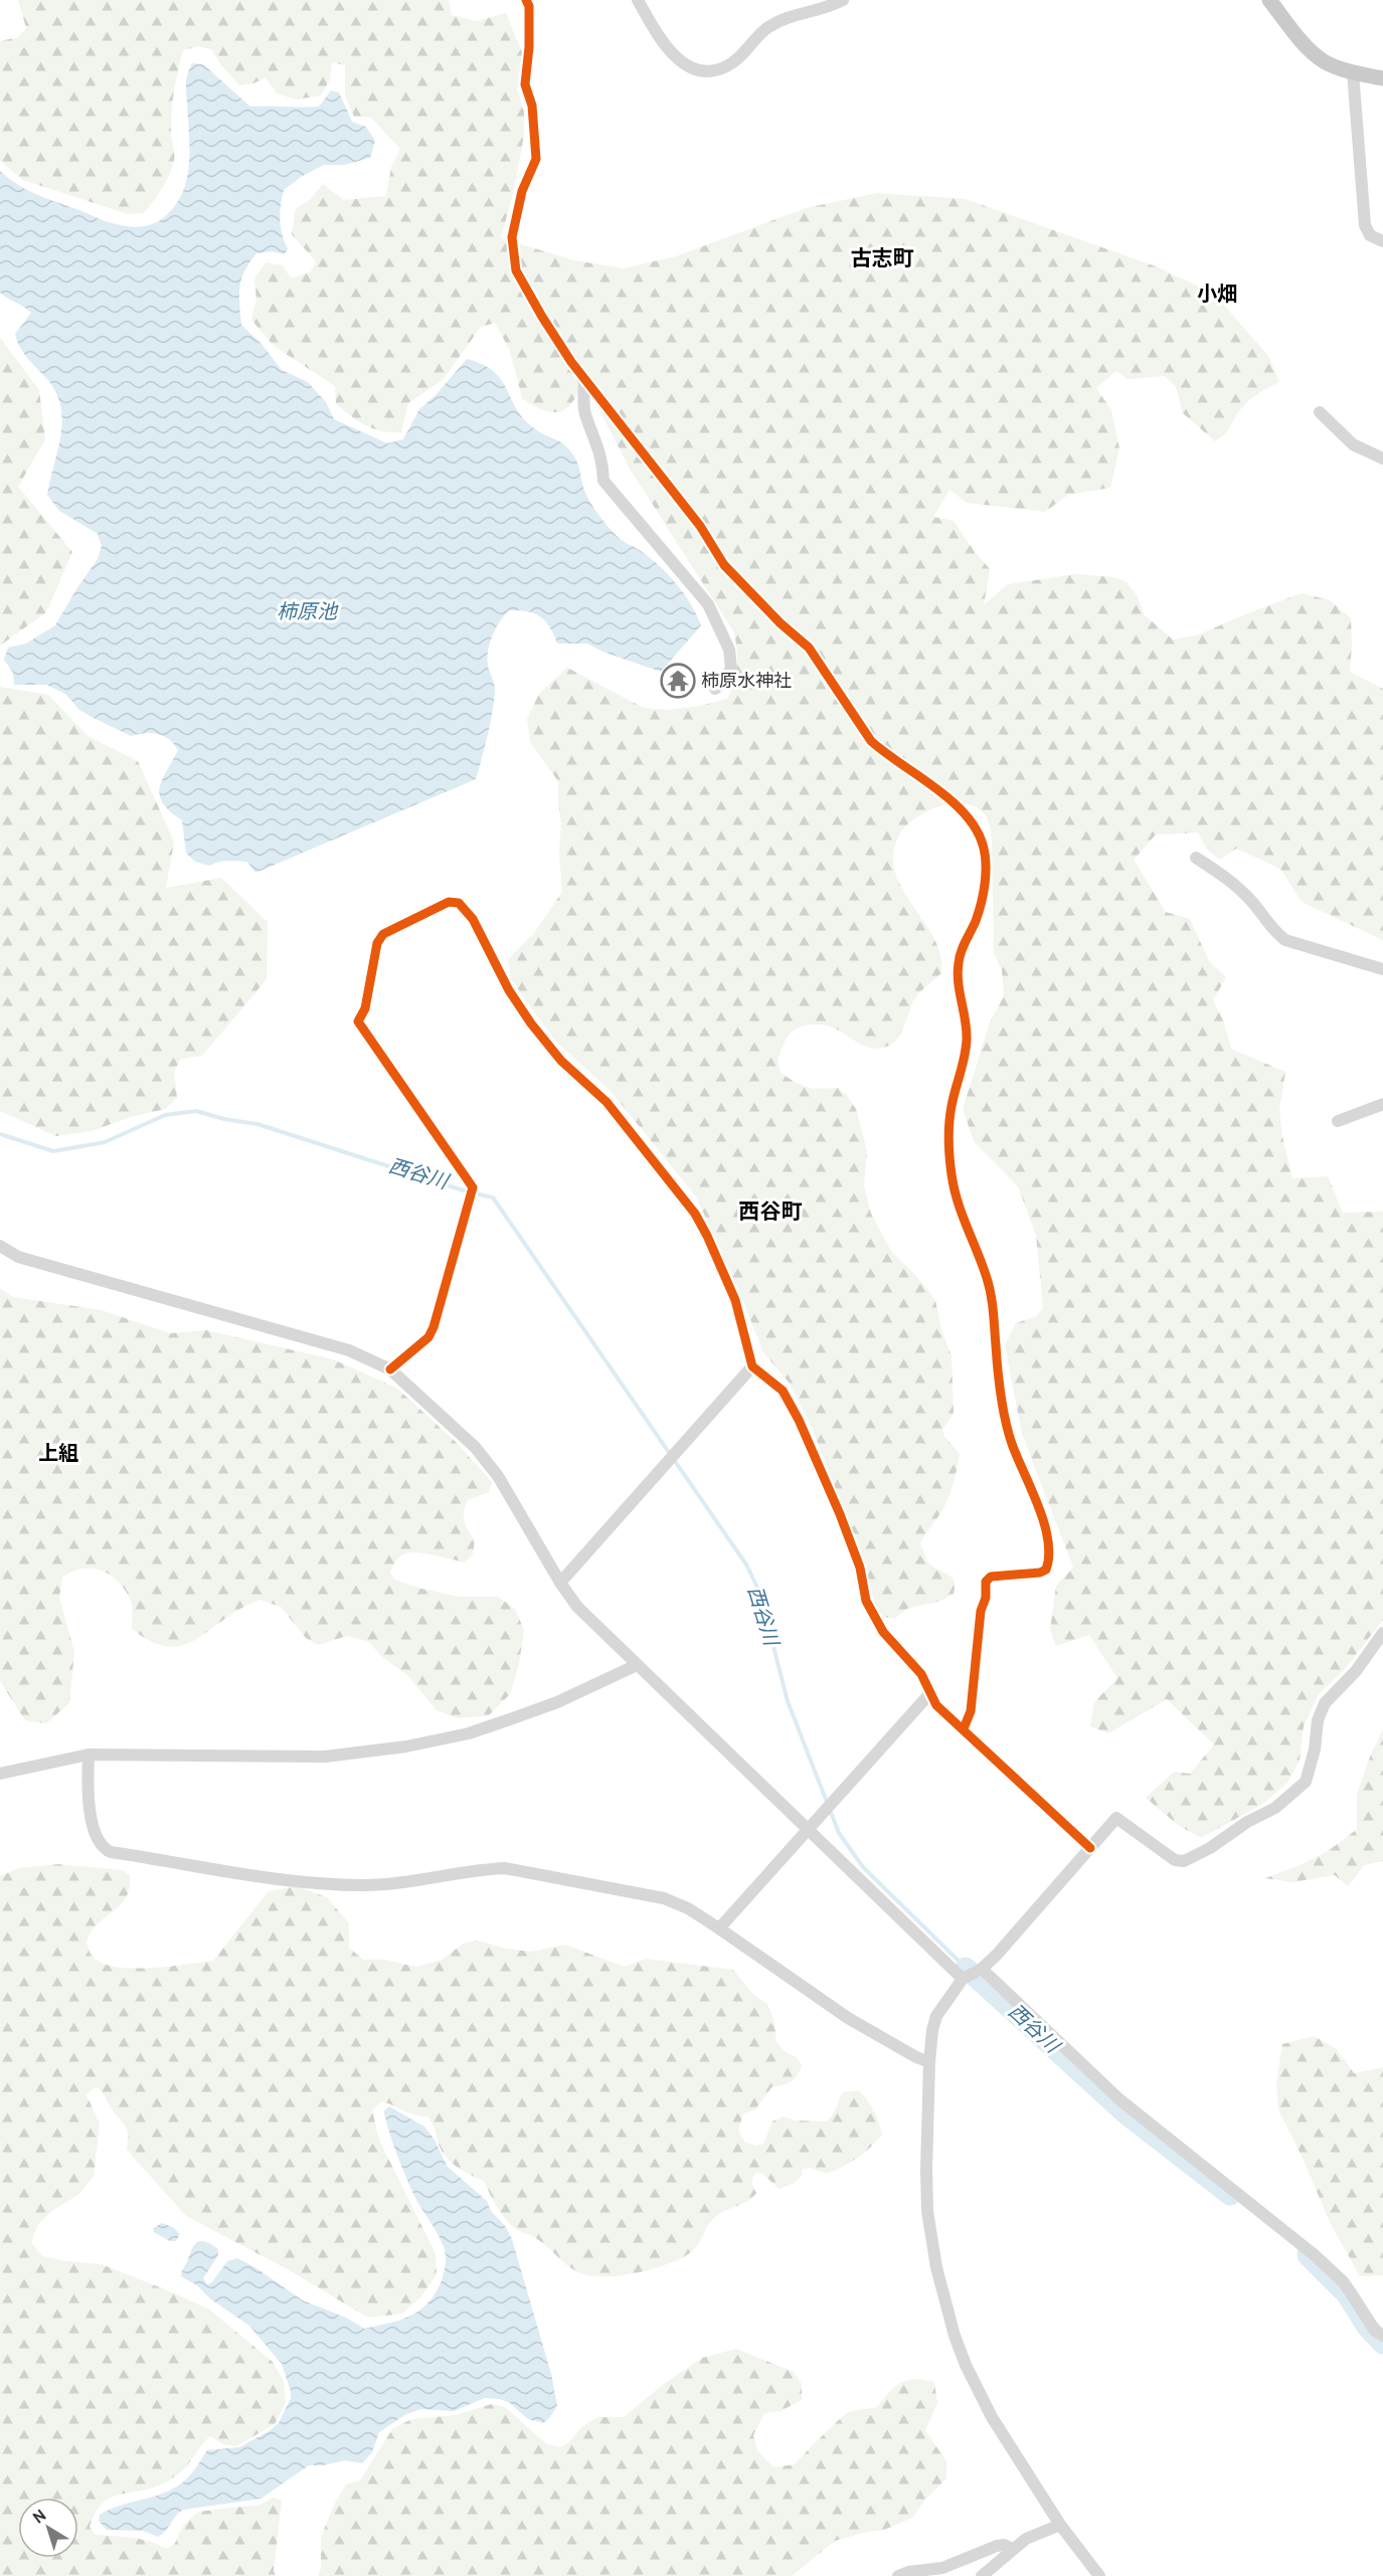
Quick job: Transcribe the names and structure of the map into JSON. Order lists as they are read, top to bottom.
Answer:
{
  "districts": [
    "古志町",
    "小畑",
    "西谷町",
    "上組"
  ],
  "water": ["柿原池", "西谷川"],
  "places": {
    "temple": ["柿原水神社"]
  },
  "north": "top left"
}
